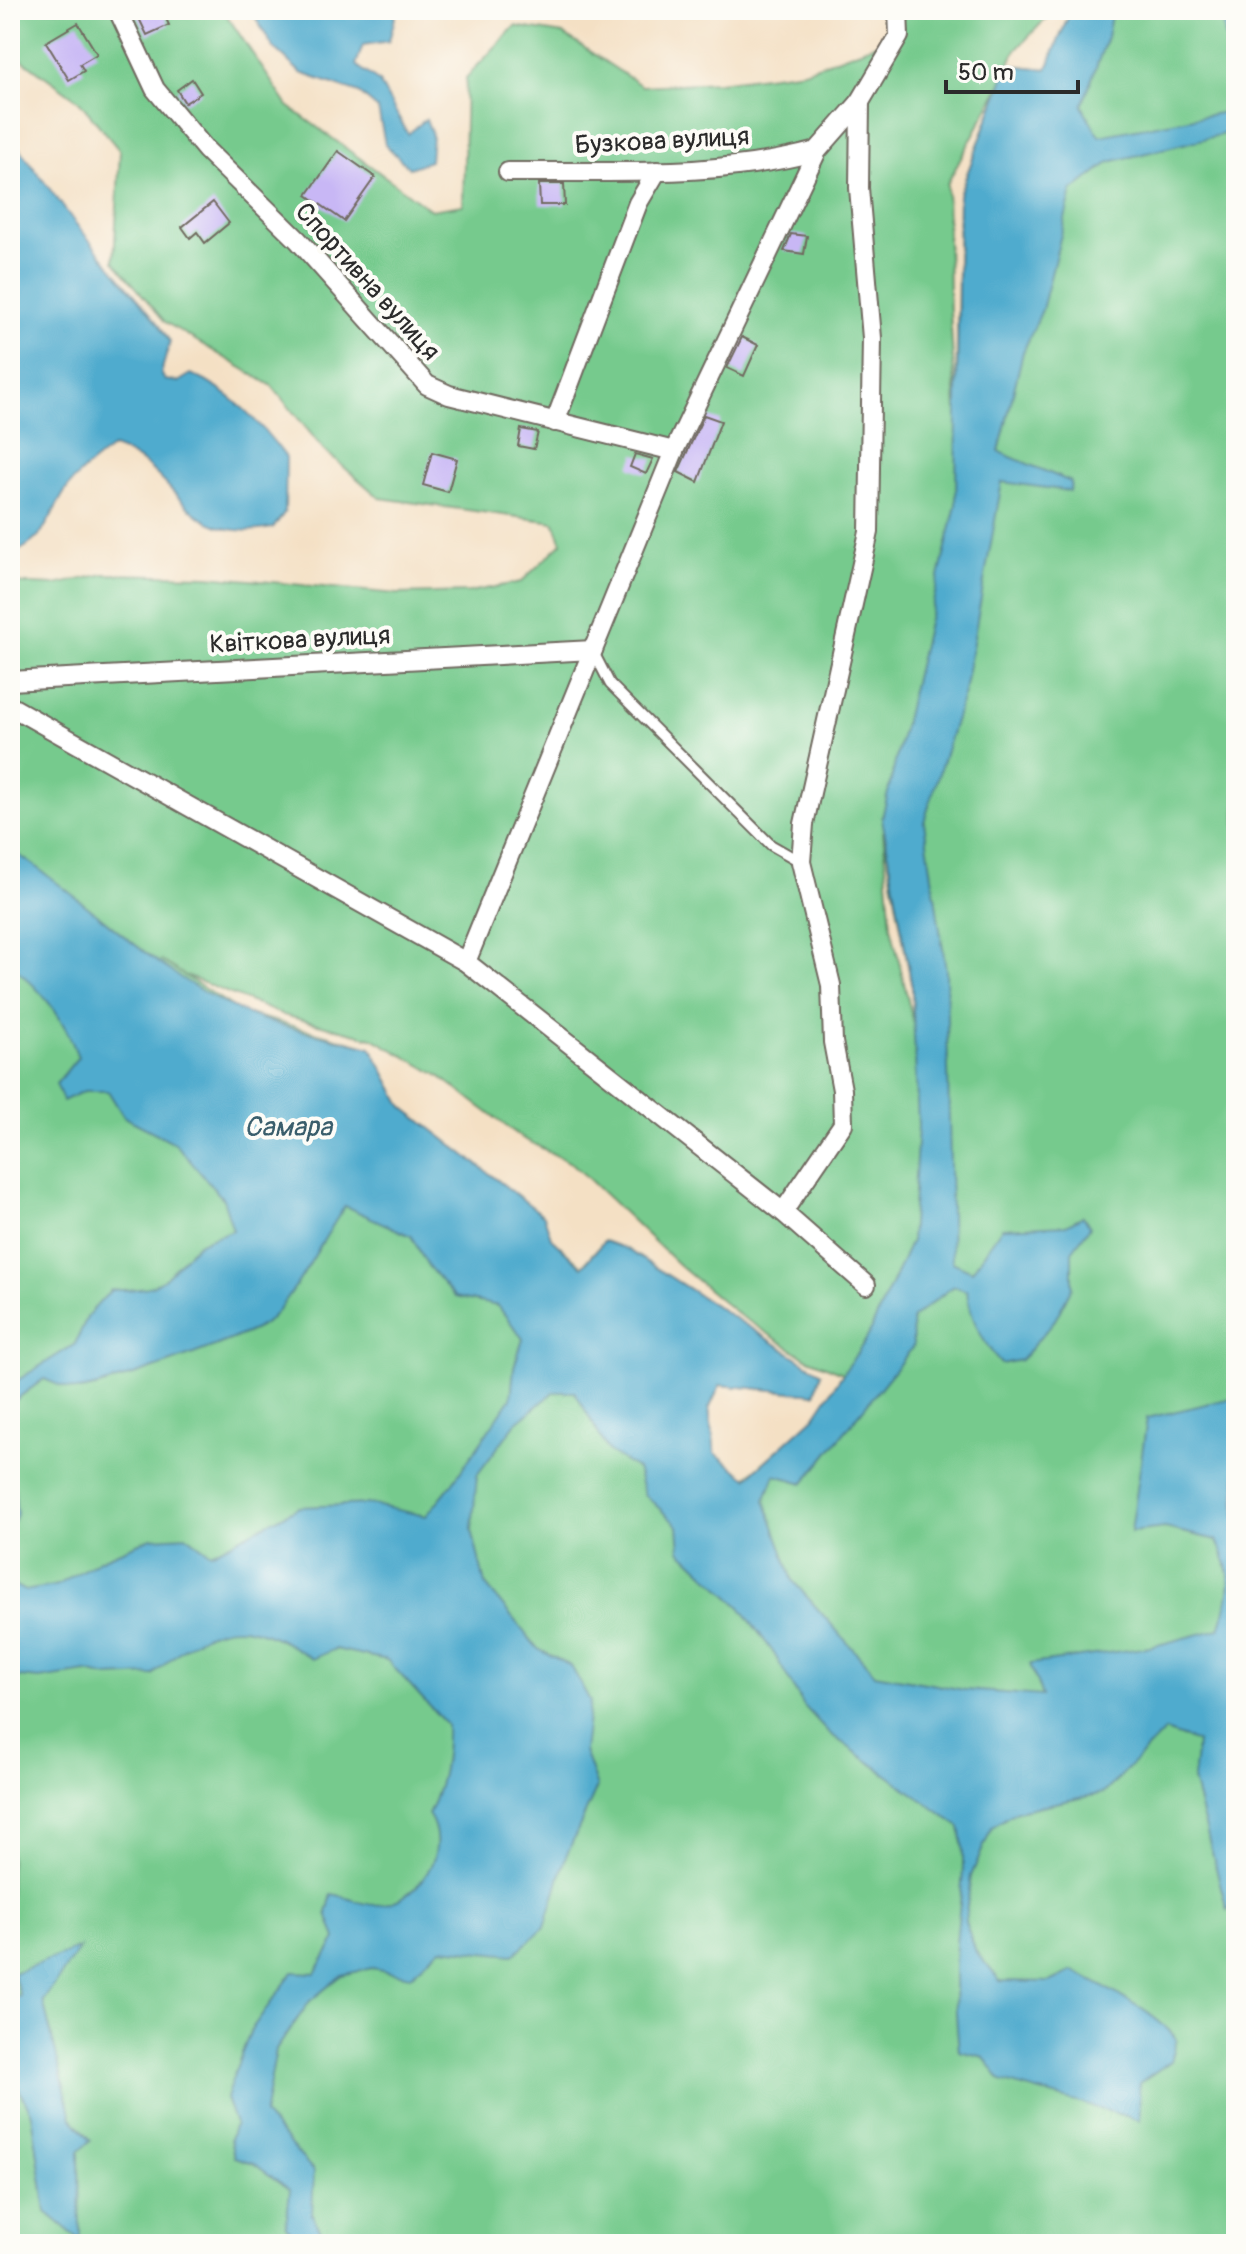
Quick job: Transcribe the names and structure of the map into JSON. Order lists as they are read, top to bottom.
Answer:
{
  "streets": {
    "street": ["Бузкова вулиця", "Спортивна вулиця", "Квіткова вулиця"]
  },
  "water": ["Самара"],
  "scale_bar": "50 m"
}
